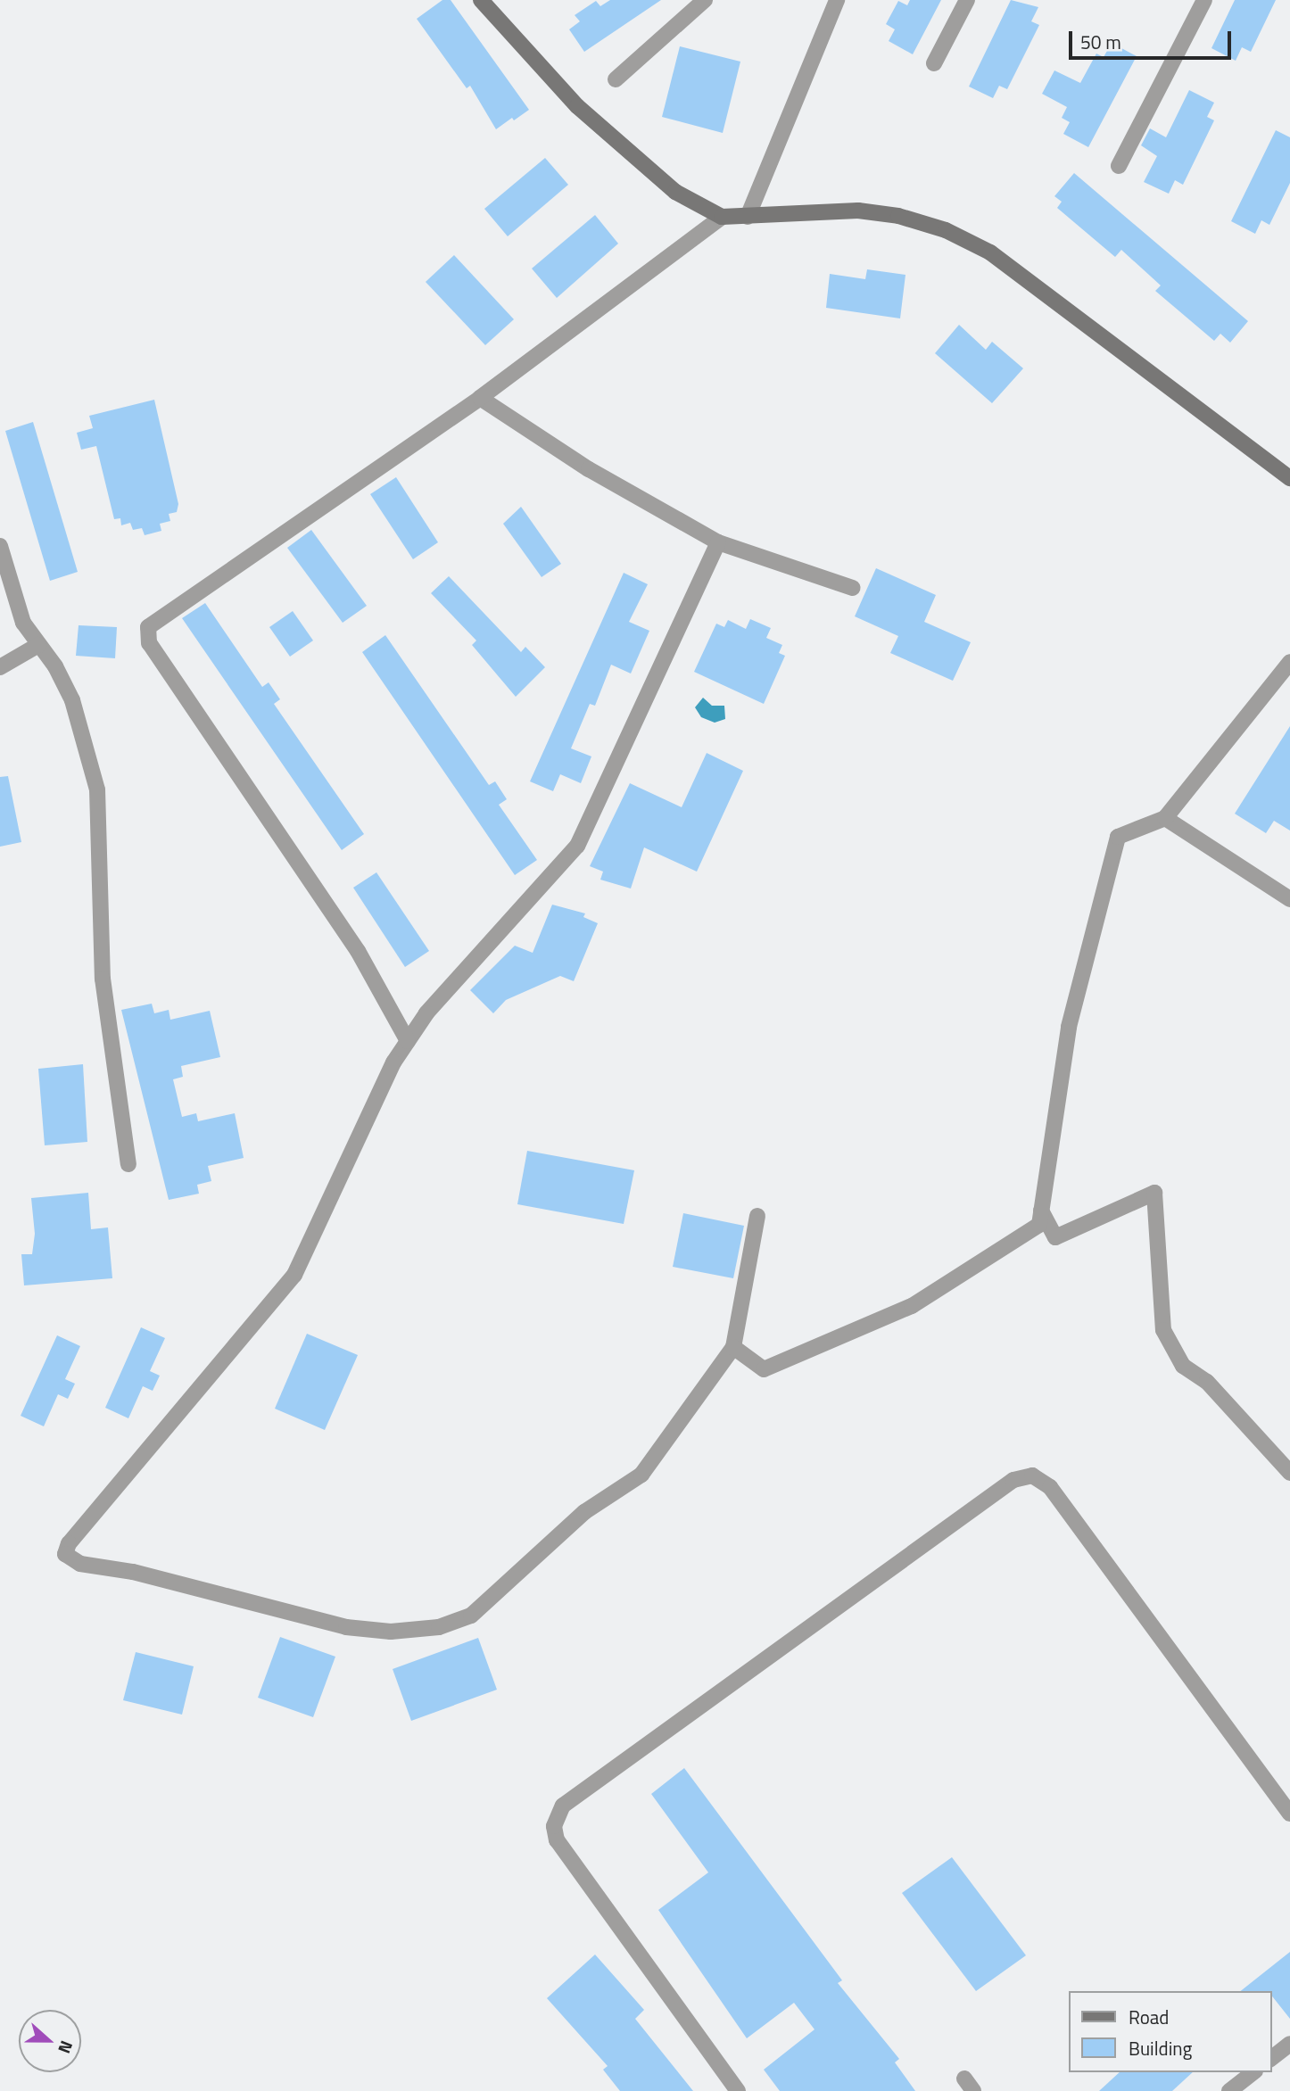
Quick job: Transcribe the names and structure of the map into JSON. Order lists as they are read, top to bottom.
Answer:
{
  "legend": ["Road", "Building"],
  "scale_bar": "50 m",
  "north": "right"
}
